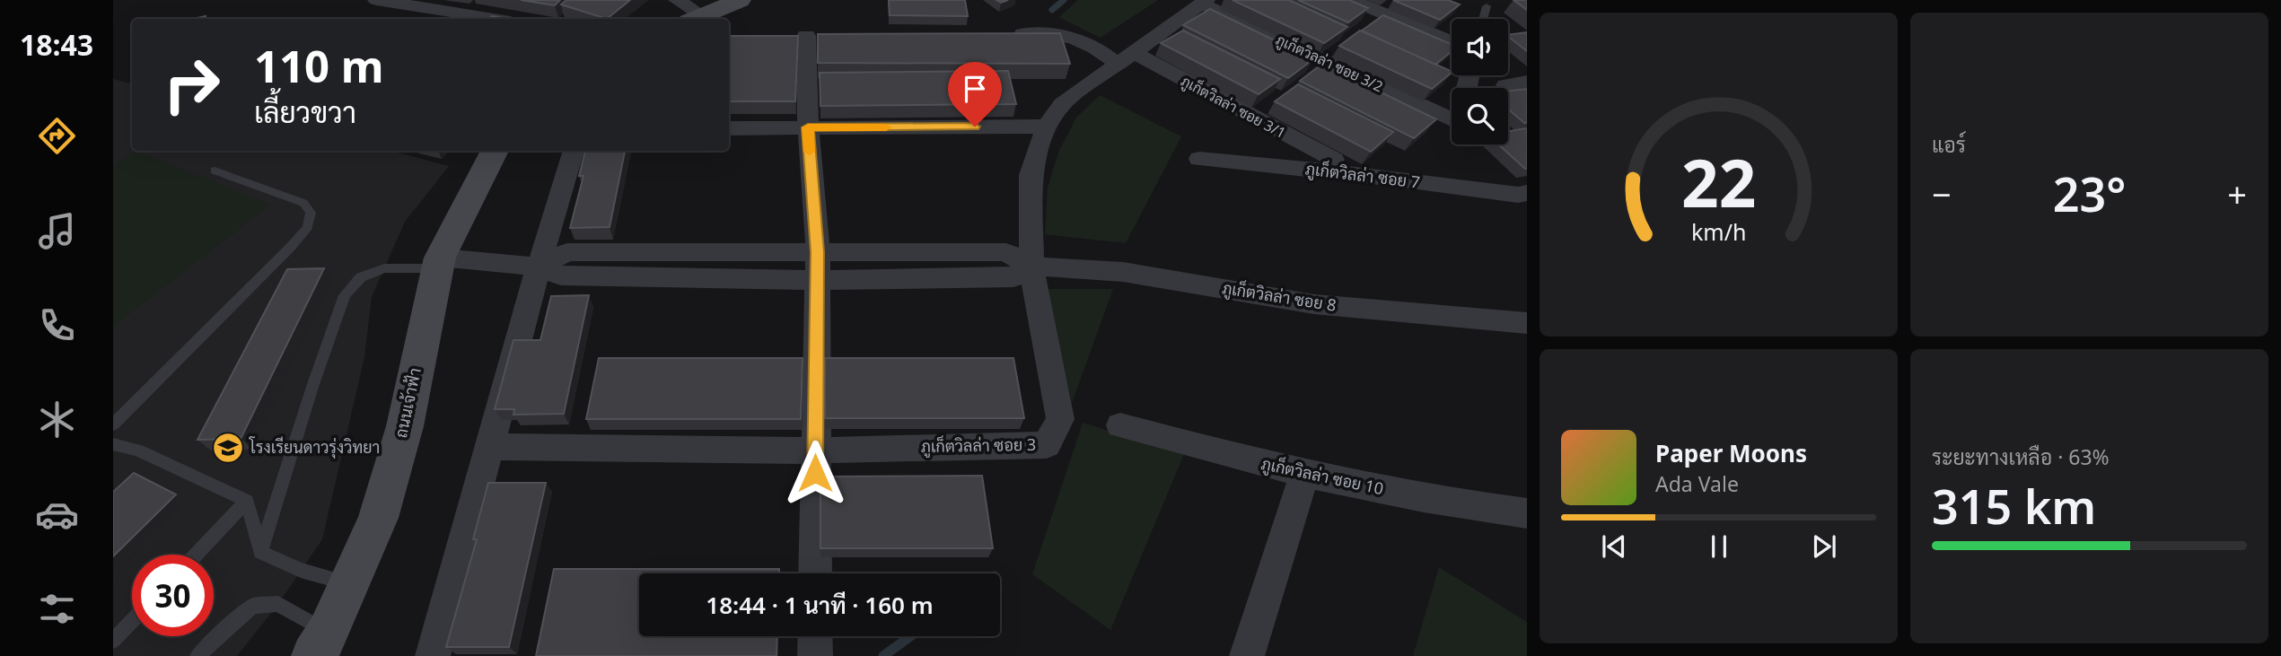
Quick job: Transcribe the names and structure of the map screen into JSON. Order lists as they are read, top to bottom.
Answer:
{
  "streets": {
    "main road": ["ถนนเจ้าฟ้า"],
    "street": [
      "ภูเก็ตวิลล่า ซอย 3/2",
      "ภูเก็ตวิลล่า ซอย 3/1",
      "ภูเก็ตวิลล่า ซอย 7",
      "ภูเก็ตวิลล่า ซอย 8",
      "ภูเก็ตวิลล่า ซอย 3",
      "ภูเก็ตวิลล่า ซอย 10"
    ]
  },
  "crossings": [
    ["ภูเก็ตวิลล่า ซอย 3/2", "ภูเก็ตวิลล่า ซอย 3"],
    ["ภูเก็ตวิลล่า ซอย 3/1", "ภูเก็ตวิลล่า ซอย 3"],
    ["ภูเก็ตวิลล่า ซอย 8", "ภูเก็ตวิลล่า ซอย 3"]
  ],
  "places": {
    "school or university": ["โรงเรียนดาวรุ่งวิทยา"]
  },
  "page": {
    "tabs": "18:43",
    "tile": [
      "แอร์",
      ["ระยะทางเหลือ · 63%", "315 km"]
    ],
    "turn": ["110 m", "เลี้ยวขวา"],
    "heat": ["−", "23°", "+"],
    "song": ["Paper Moons", "Ada Vale"],
    "limit": "30",
    "trip": "18:44 · 1 นาที · 160 m",
    "gauge": ["22", "km/h"]
  }
}
